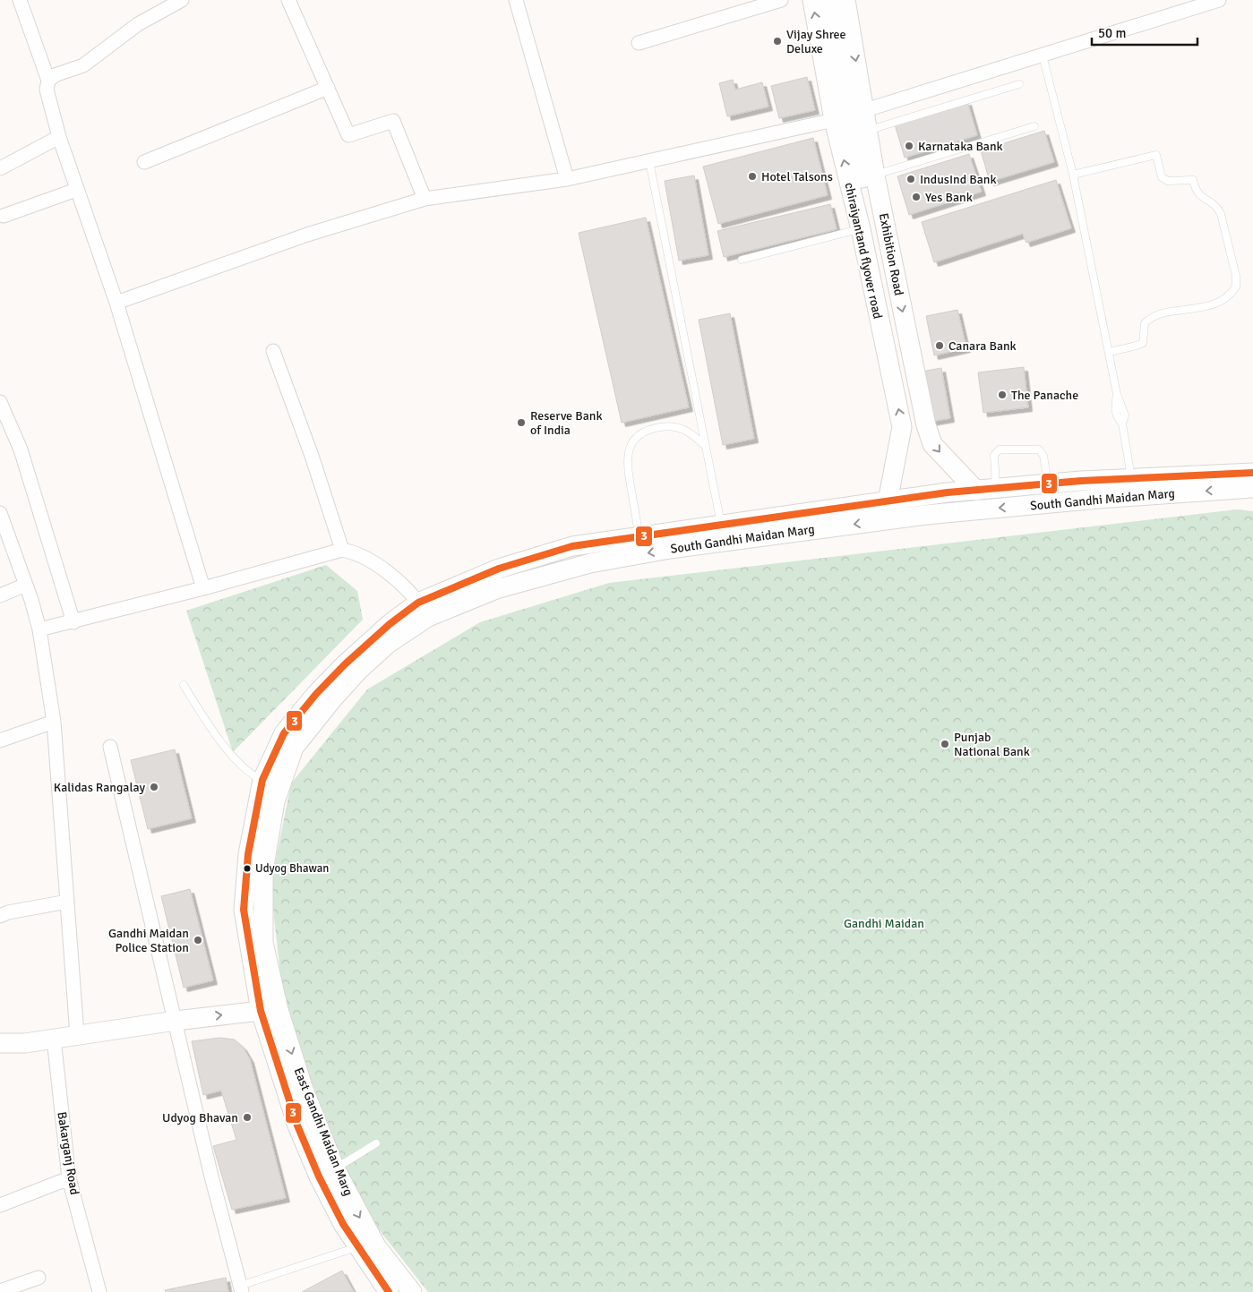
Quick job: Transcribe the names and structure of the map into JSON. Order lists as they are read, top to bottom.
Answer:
{
  "streets": {
    "main road": [
      "chiraiyantand flyover road",
      "Exhibition Road",
      "South Gandhi Maidan Marg",
      "East Gandhi Maidan Marg"
    ],
    "street": ["Bakarganj Road"]
  },
  "crossings": [
    ["South Gandhi Maidan Marg", "East Gandhi Maidan Marg"]
  ],
  "parks": ["Gandhi Maidan"],
  "places": [
    "Vijay Shree Deluxe",
    "Karnataka Bank",
    "Hotel Talsons",
    "IndusInd Bank",
    "Yes Bank",
    "Canara Bank",
    "The Panache",
    "Reserve Bank of India",
    "Punjab National Bank",
    "Kalidas Rangalay",
    "Udyog Bhawan",
    "Gandhi Maidan Police Station",
    "Udyog Bhavan"
  ],
  "lines": ["transit line 3"],
  "scale_bar": "50 m"
}
